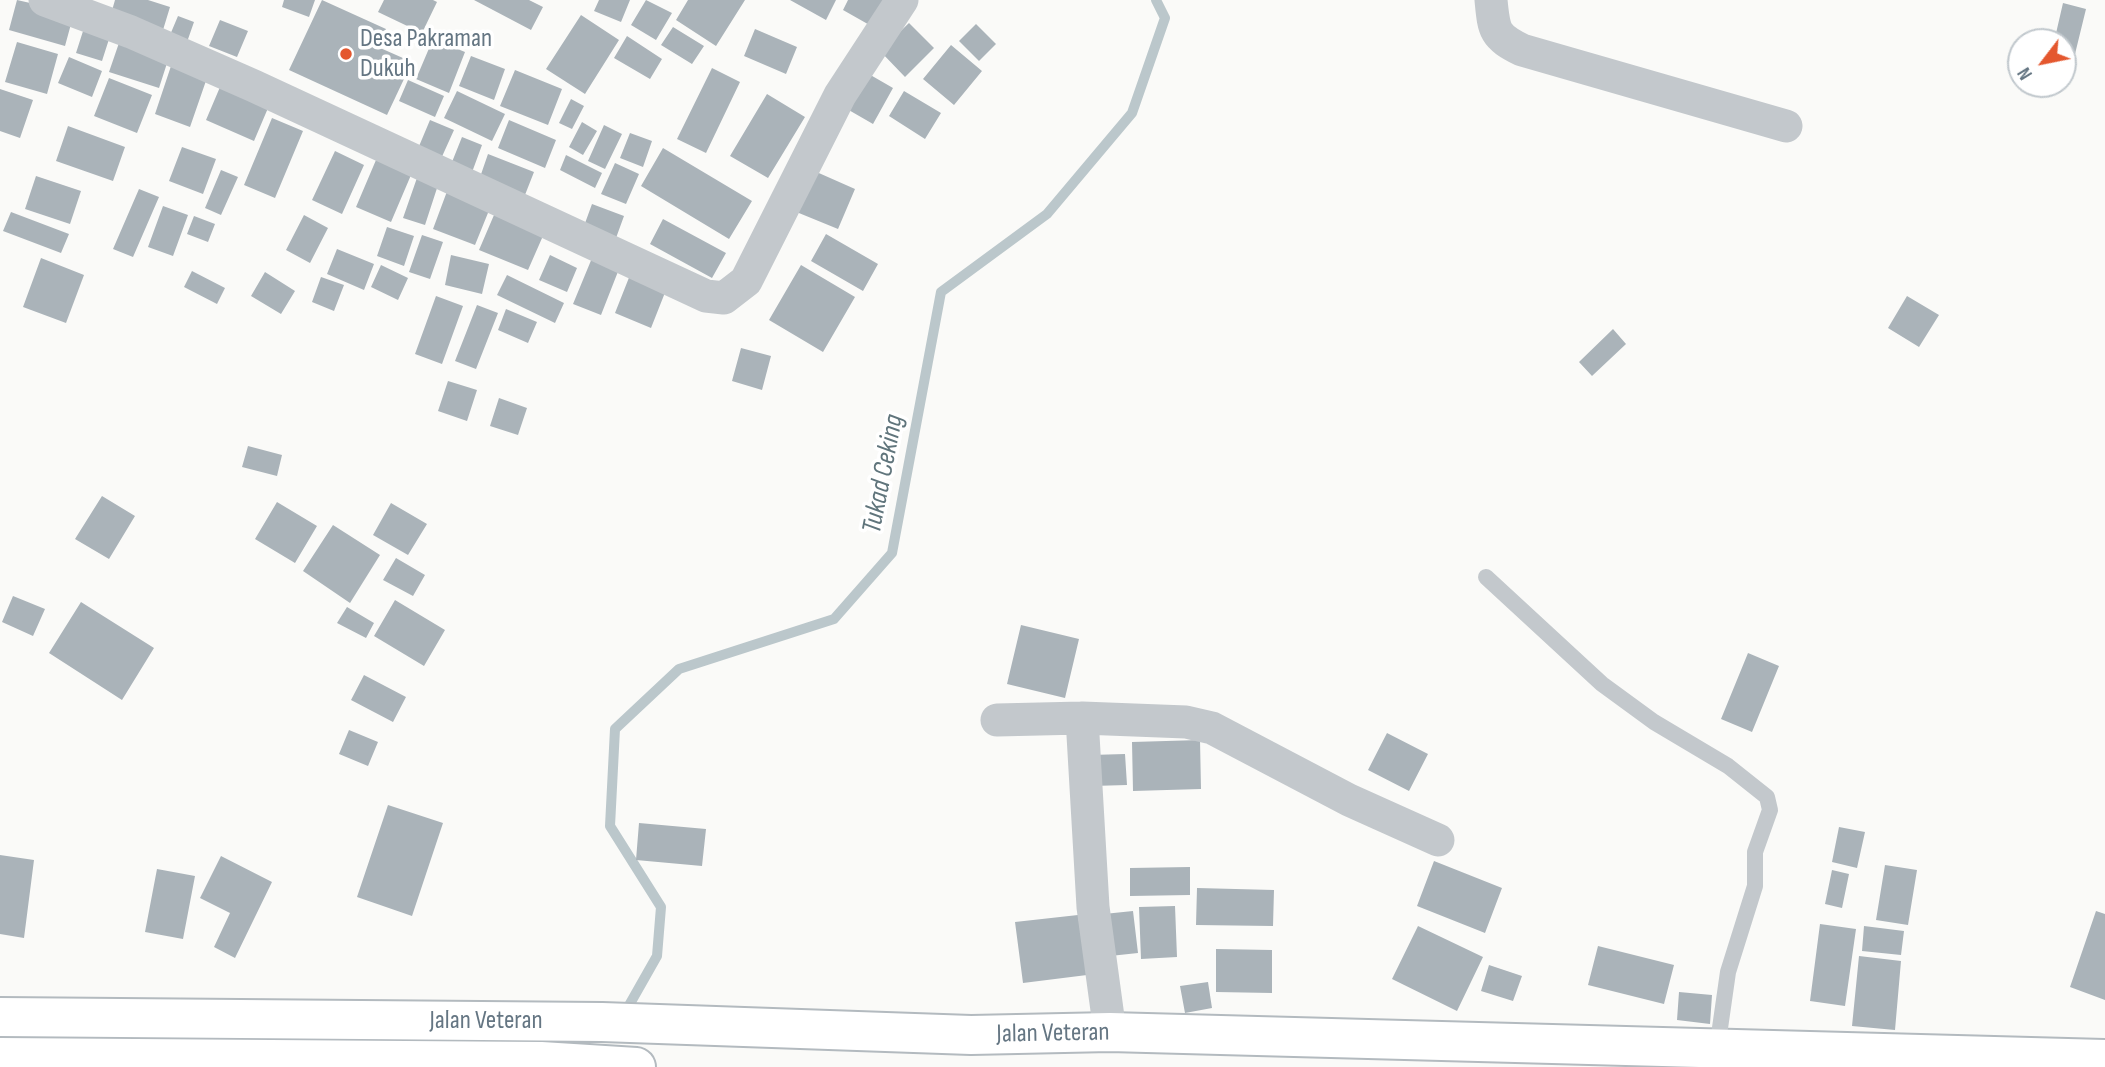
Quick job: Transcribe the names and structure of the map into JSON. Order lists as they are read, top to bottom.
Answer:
{
  "streets": {
    "main road": ["Jalan Veteran"]
  },
  "water": ["Tukad Ceking"],
  "places": ["Desa Pakraman Dukuh"],
  "north": "bottom left"
}
